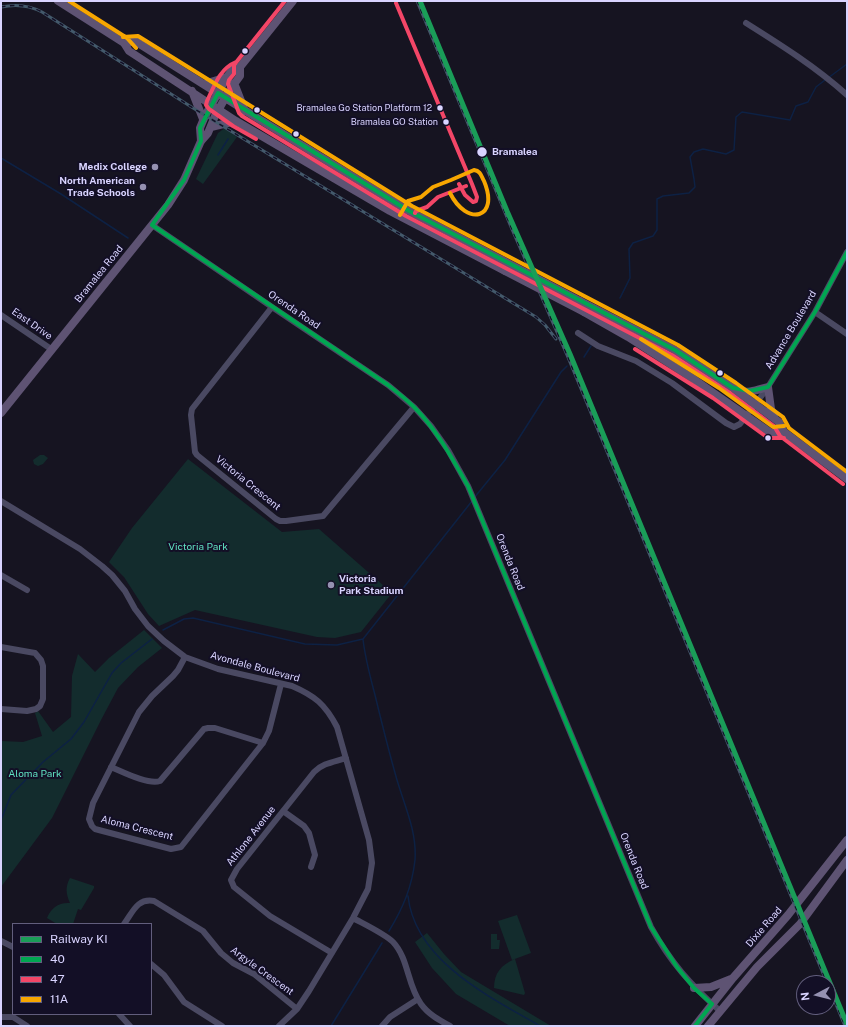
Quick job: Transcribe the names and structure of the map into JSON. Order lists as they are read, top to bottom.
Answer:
{
  "streets": {
    "main road": ["Bramalea Road", "Dixie Road"],
    "street": [
      "Orenda Road",
      "East Drive",
      "Advance Boulevard",
      "Victoria Crescent",
      "Avondale Boulevard",
      "Aloma Crescent",
      "Athlone Avenue",
      "Argyle Crescent"
    ]
  },
  "crossings": [
    ["Bramalea Road", "Orenda Road"],
    ["Bramalea Road", "East Drive"],
    ["Orenda Road", "Victoria Crescent"],
    ["Orenda Road", "Dixie Road"],
    ["Avondale Boulevard", "Aloma Crescent"],
    ["Avondale Boulevard", "Athlone Avenue"],
    ["Avondale Boulevard", "Argyle Crescent"]
  ],
  "parks": ["Victoria Park", "Aloma Park"],
  "places": [
    "Bramalea Go Station Platform 12",
    "Bramalea GO Station",
    "Bramalea",
    "Medix College",
    "North American Trade Schools",
    "Victoria Park Stadium"
  ],
  "lines": [
    "rail line KI",
    "transit line 47",
    "transit line 11A",
    "transit line 40"
  ],
  "legend": [
    "Railway KI",
    "40",
    "47",
    "11A"
  ],
  "north": "left"
}
